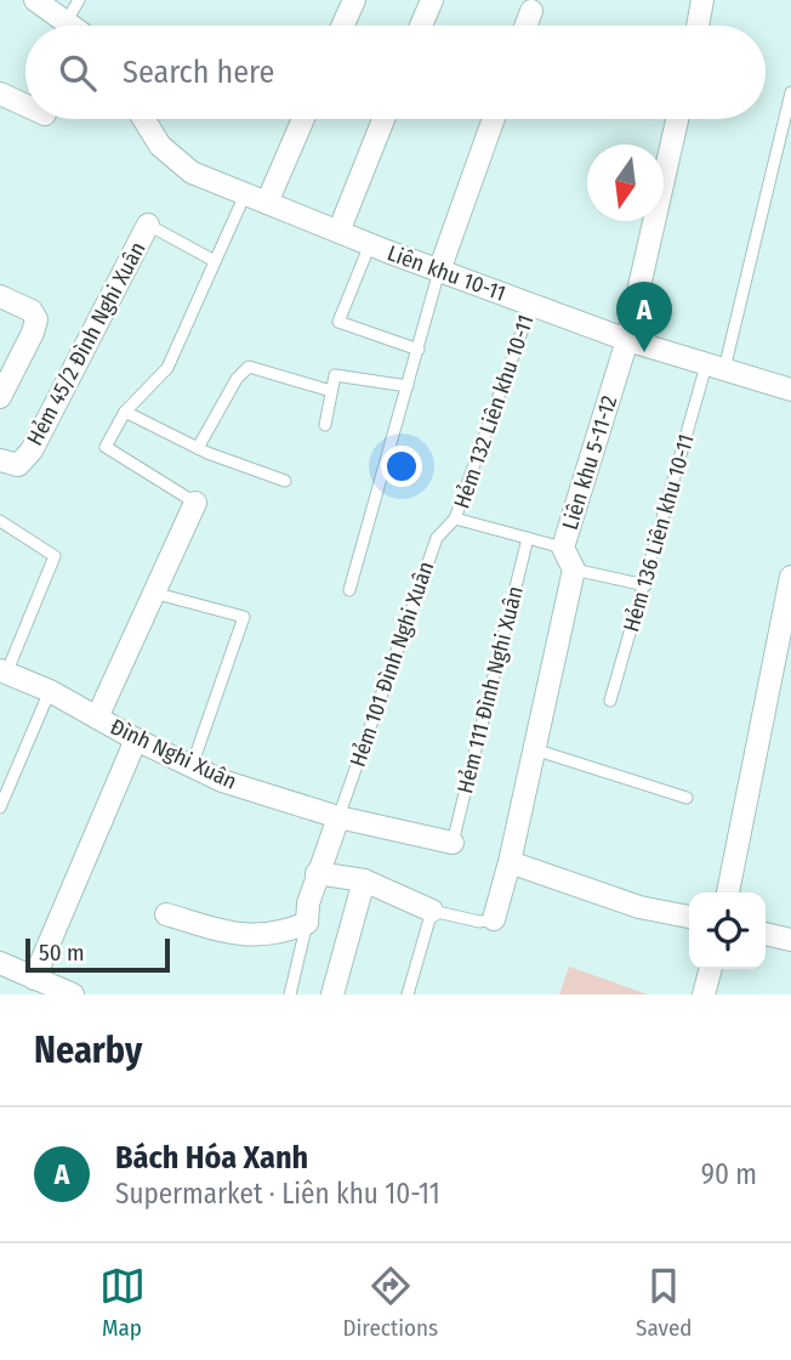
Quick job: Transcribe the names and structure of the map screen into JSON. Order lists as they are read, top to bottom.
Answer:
{
  "streets": {
    "street": [
      "Liên khu 10-11",
      "Hẻm 45/2 Đình Nghi Xuân",
      "Liên khu 5-11-12",
      "Đình Nghi Xuân"
    ],
    "lane": [
      "Hẻm 132 Liên khu 10-11",
      "Hẻm 136 Liên khu 10-11",
      "Hẻm 101 Đình Nghi Xuân",
      "Hẻm 111 Đình Nghi Xuân"
    ]
  },
  "crossings": [
    ["Liên khu 10-11", "Hẻm 132 Liên khu 10-11"],
    ["Liên khu 10-11", "Liên khu 5-11-12"],
    ["Liên khu 10-11", "Hẻm 136 Liên khu 10-11"],
    ["Hẻm 132 Liên khu 10-11", "Hẻm 101 Đình Nghi Xuân"],
    ["Hẻm 101 Đình Nghi Xuân", "Đình Nghi Xuân"],
    ["Hẻm 111 Đình Nghi Xuân", "Đình Nghi Xuân"]
  ],
  "scale_bar": "50 m",
  "north": "bottom",
  "page": {
    "search": "Search here",
    "pins": "A",
    "scale": "50 m",
    "heading": "Nearby",
    "list": [
      {
        "mark": "A",
        "name": "Bách Hóa Xanh",
        "note": "Supermarket · Liên khu 10-11",
        "value": "90 m"
      }
    ],
    "nav": ["Map", "Directions", "Saved"]
  }
}
